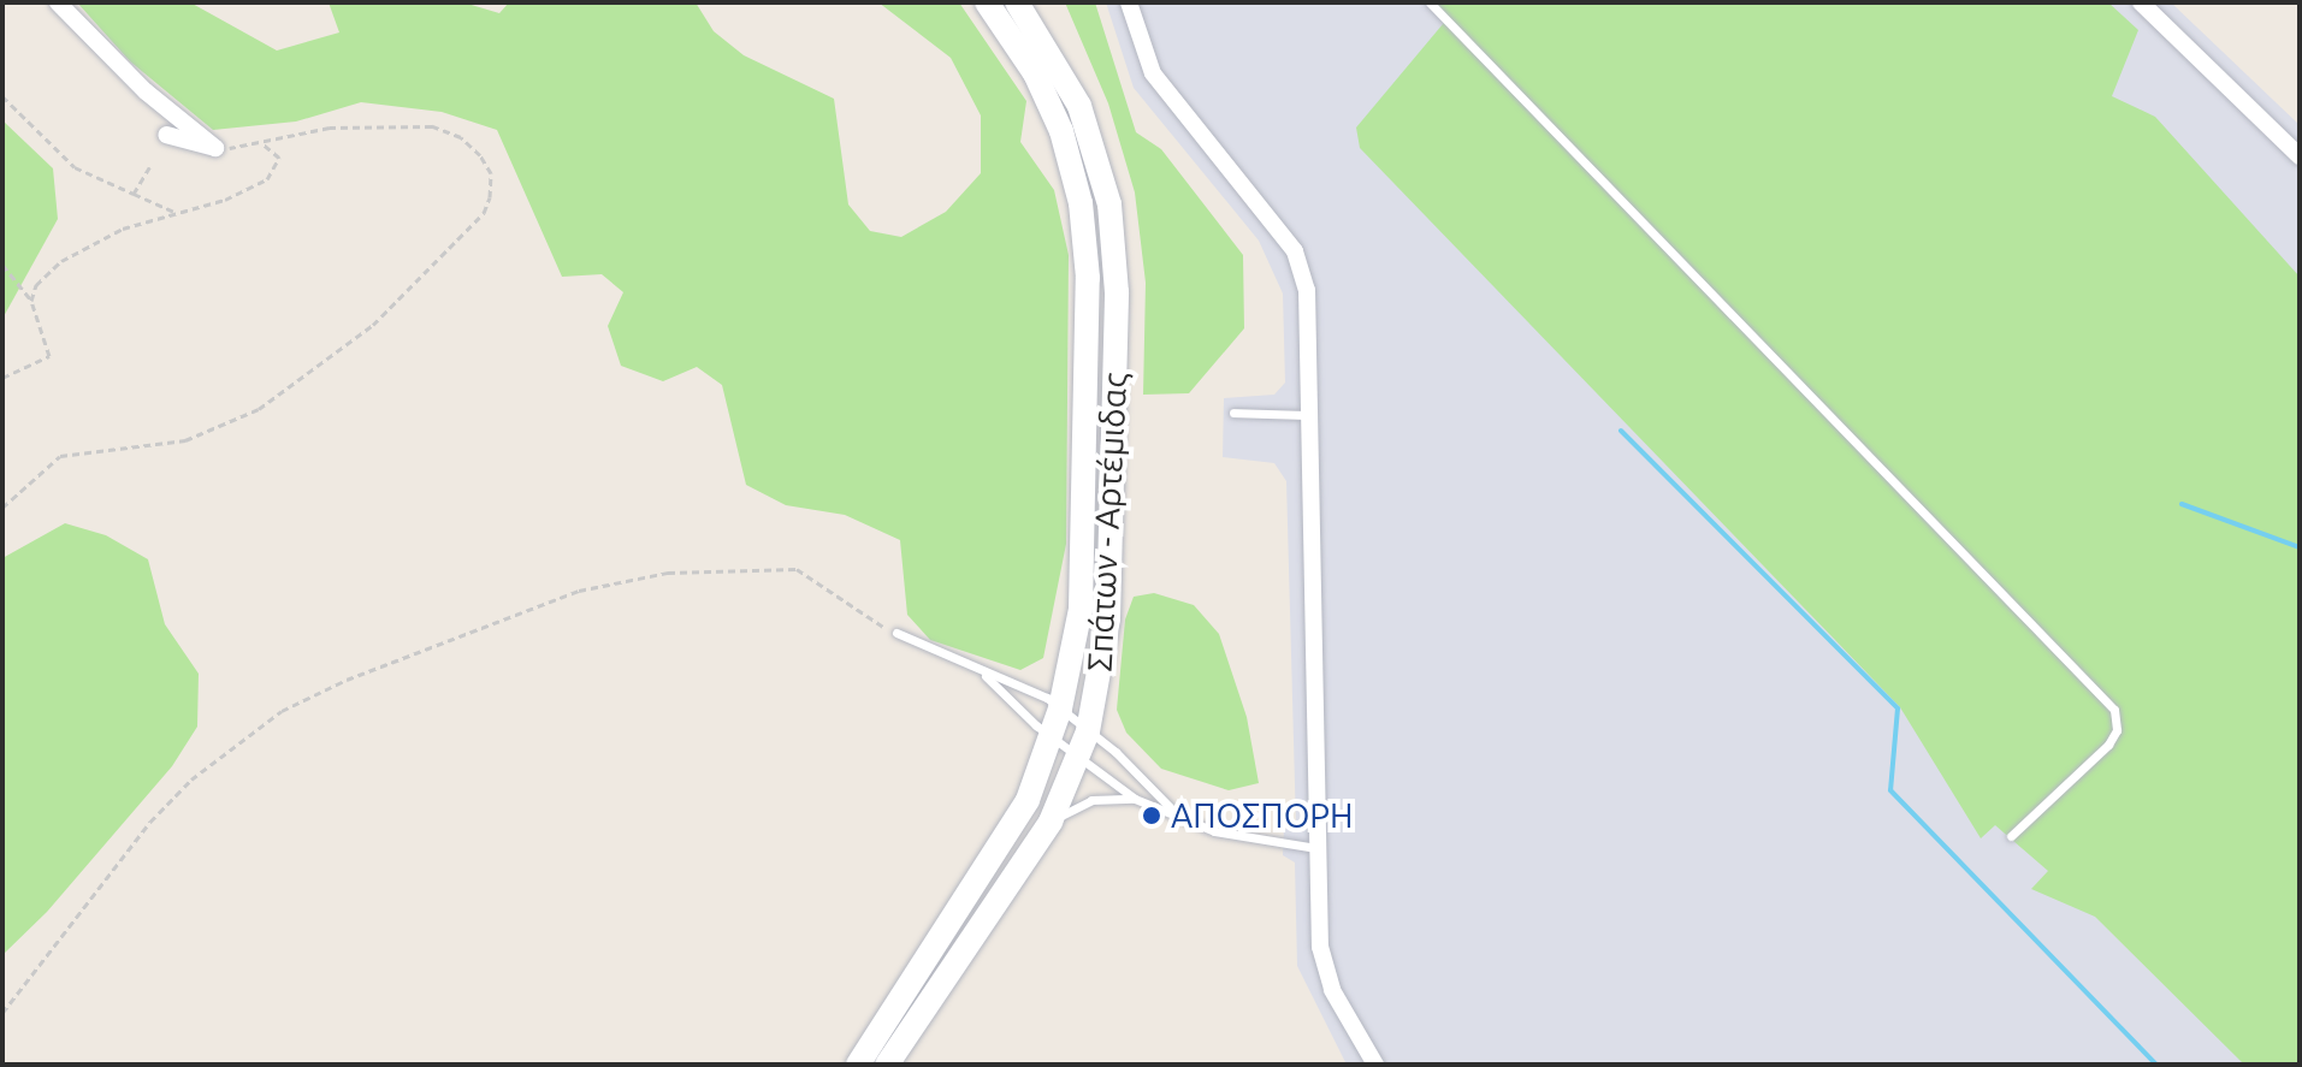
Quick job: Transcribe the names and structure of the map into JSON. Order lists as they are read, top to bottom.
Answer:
{
  "streets": {
    "main road": ["Σπάτων - Αρτέμιδας"]
  },
  "places": ["ΑΠΟΣΠΟΡΗ"]
}
